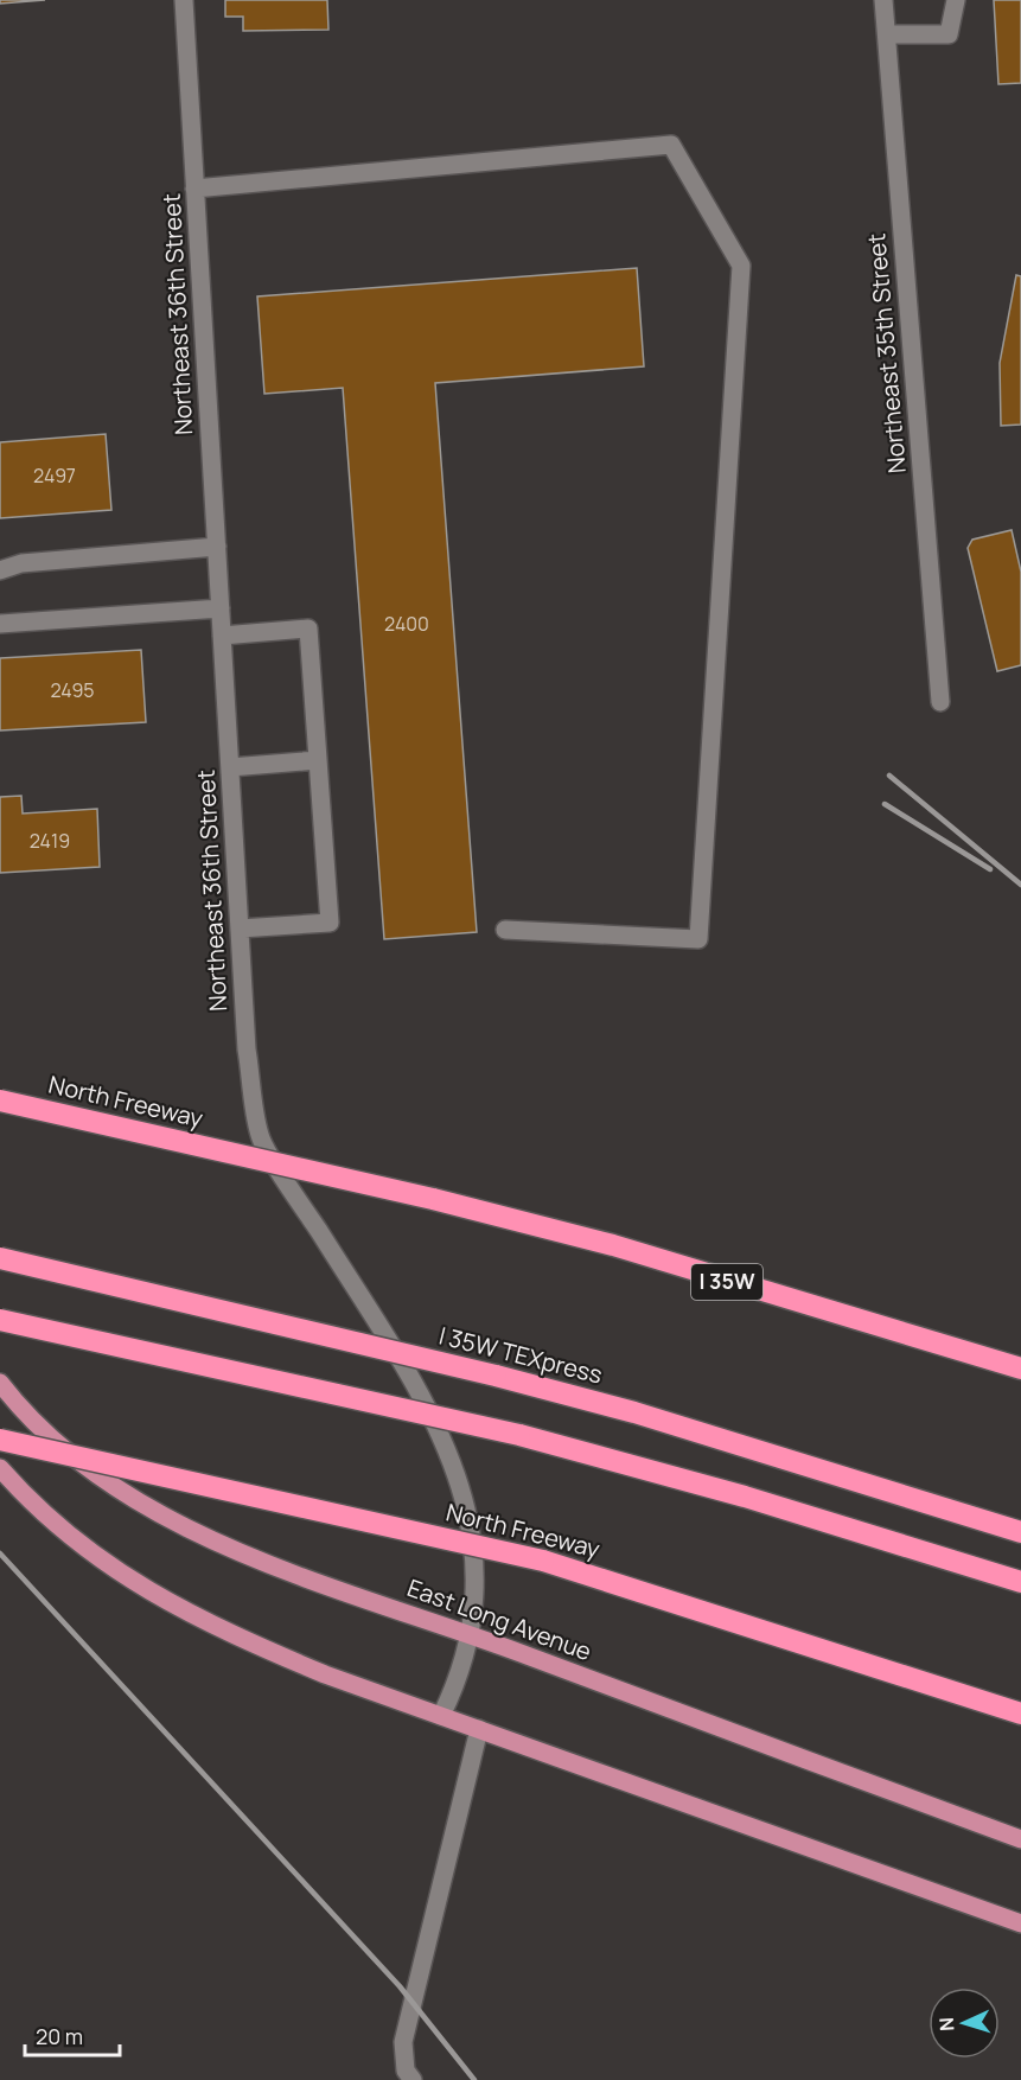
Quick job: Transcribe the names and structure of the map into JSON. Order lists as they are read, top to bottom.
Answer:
{
  "streets": {
    "highway": ["North Freeway", "I 35W", "I 35W TEXpress"],
    "main road": ["East Long Avenue"],
    "street": ["Northeast 36th Street", "Northeast 35th Street"]
  },
  "crossings": [
    ["Northeast 36th Street", "East Long Avenue"]
  ],
  "house_numbers": [
    "2497",
    "2400",
    "2495",
    "2419"
  ],
  "scale_bar": "20 m",
  "north": "left"
}
